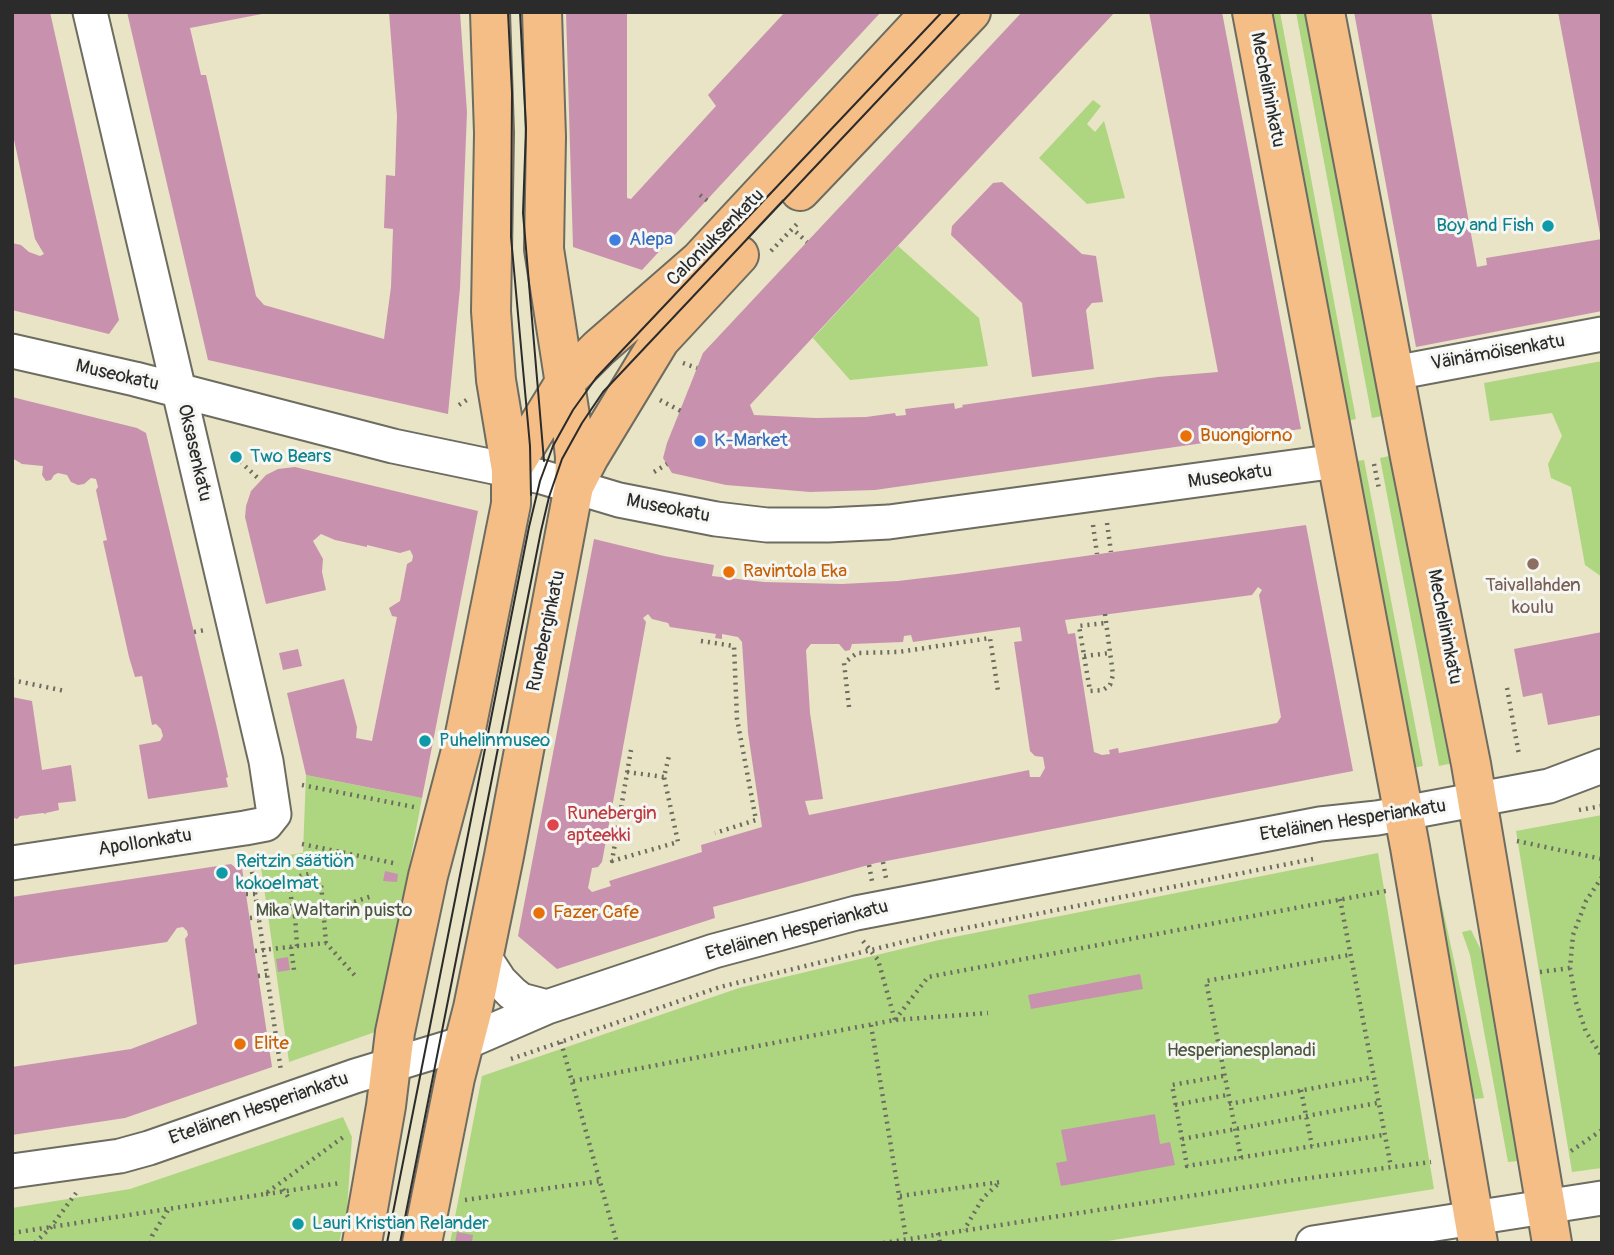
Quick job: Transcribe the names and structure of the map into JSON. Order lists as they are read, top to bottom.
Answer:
{
  "streets": {
    "main road": ["Mechelininkatu", "Caloniuksenkatu", "Runeberginkatu"],
    "street": [
      "Väinämöisenkatu",
      "Museokatu",
      "Oksasenkatu",
      "Eteläinen Hesperiankatu",
      "Apollonkatu"
    ]
  },
  "crossings": [
    ["Mechelininkatu", "Väinämöisenkatu"],
    ["Mechelininkatu", "Museokatu"],
    ["Mechelininkatu", "Eteläinen Hesperiankatu"],
    ["Caloniuksenkatu", "Museokatu"],
    ["Caloniuksenkatu", "Runeberginkatu"],
    ["Museokatu", "Oksasenkatu"],
    ["Museokatu", "Runeberginkatu"],
    ["Oksasenkatu", "Apollonkatu"],
    ["Runeberginkatu", "Eteläinen Hesperiankatu"]
  ],
  "parks": ["Mika Waltarin puisto", "Hesperianesplanadi"],
  "places": [
    "Boy and Fish",
    "Alepa",
    "Buongiorno",
    "K-Market",
    "Two Bears",
    "Taivallahden koulu",
    "Ravintola Eka",
    "Puhelinmuseo",
    "Runebergin apteekki",
    "Reitzin säätiön kokoelmat",
    "Fazer Cafe",
    "Elite",
    "Lauri Kristian Relander"
  ]
}
